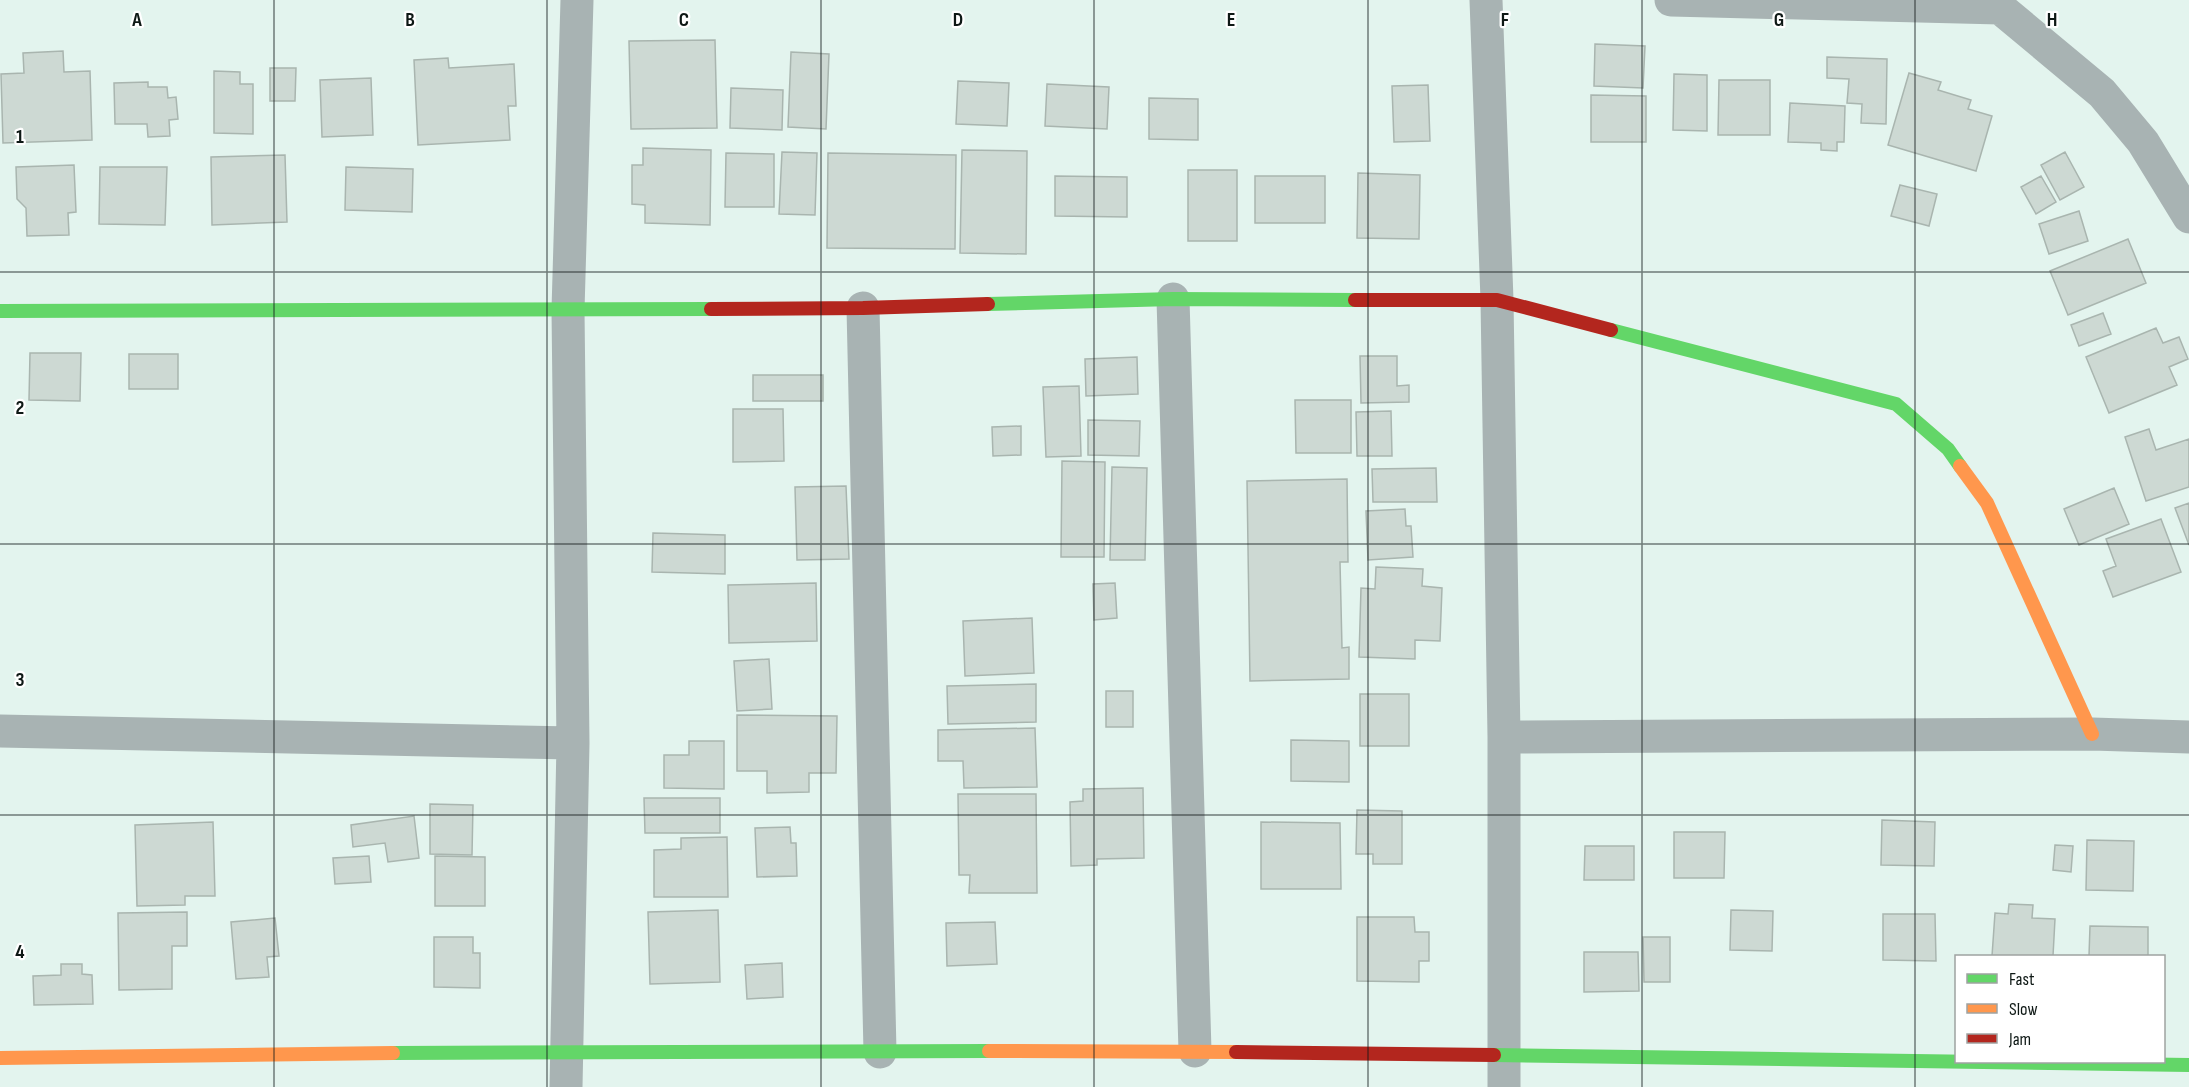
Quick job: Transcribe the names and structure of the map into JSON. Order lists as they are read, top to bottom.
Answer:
{
  "legend": ["Fast", "Slow", "Jam"],
  "grid": {
    "columns": [
      "A",
      "B",
      "C",
      "D",
      "E",
      "F",
      "G",
      "H"
    ],
    "rows": [
      "1",
      "2",
      "3",
      "4"
    ]
  }
}
